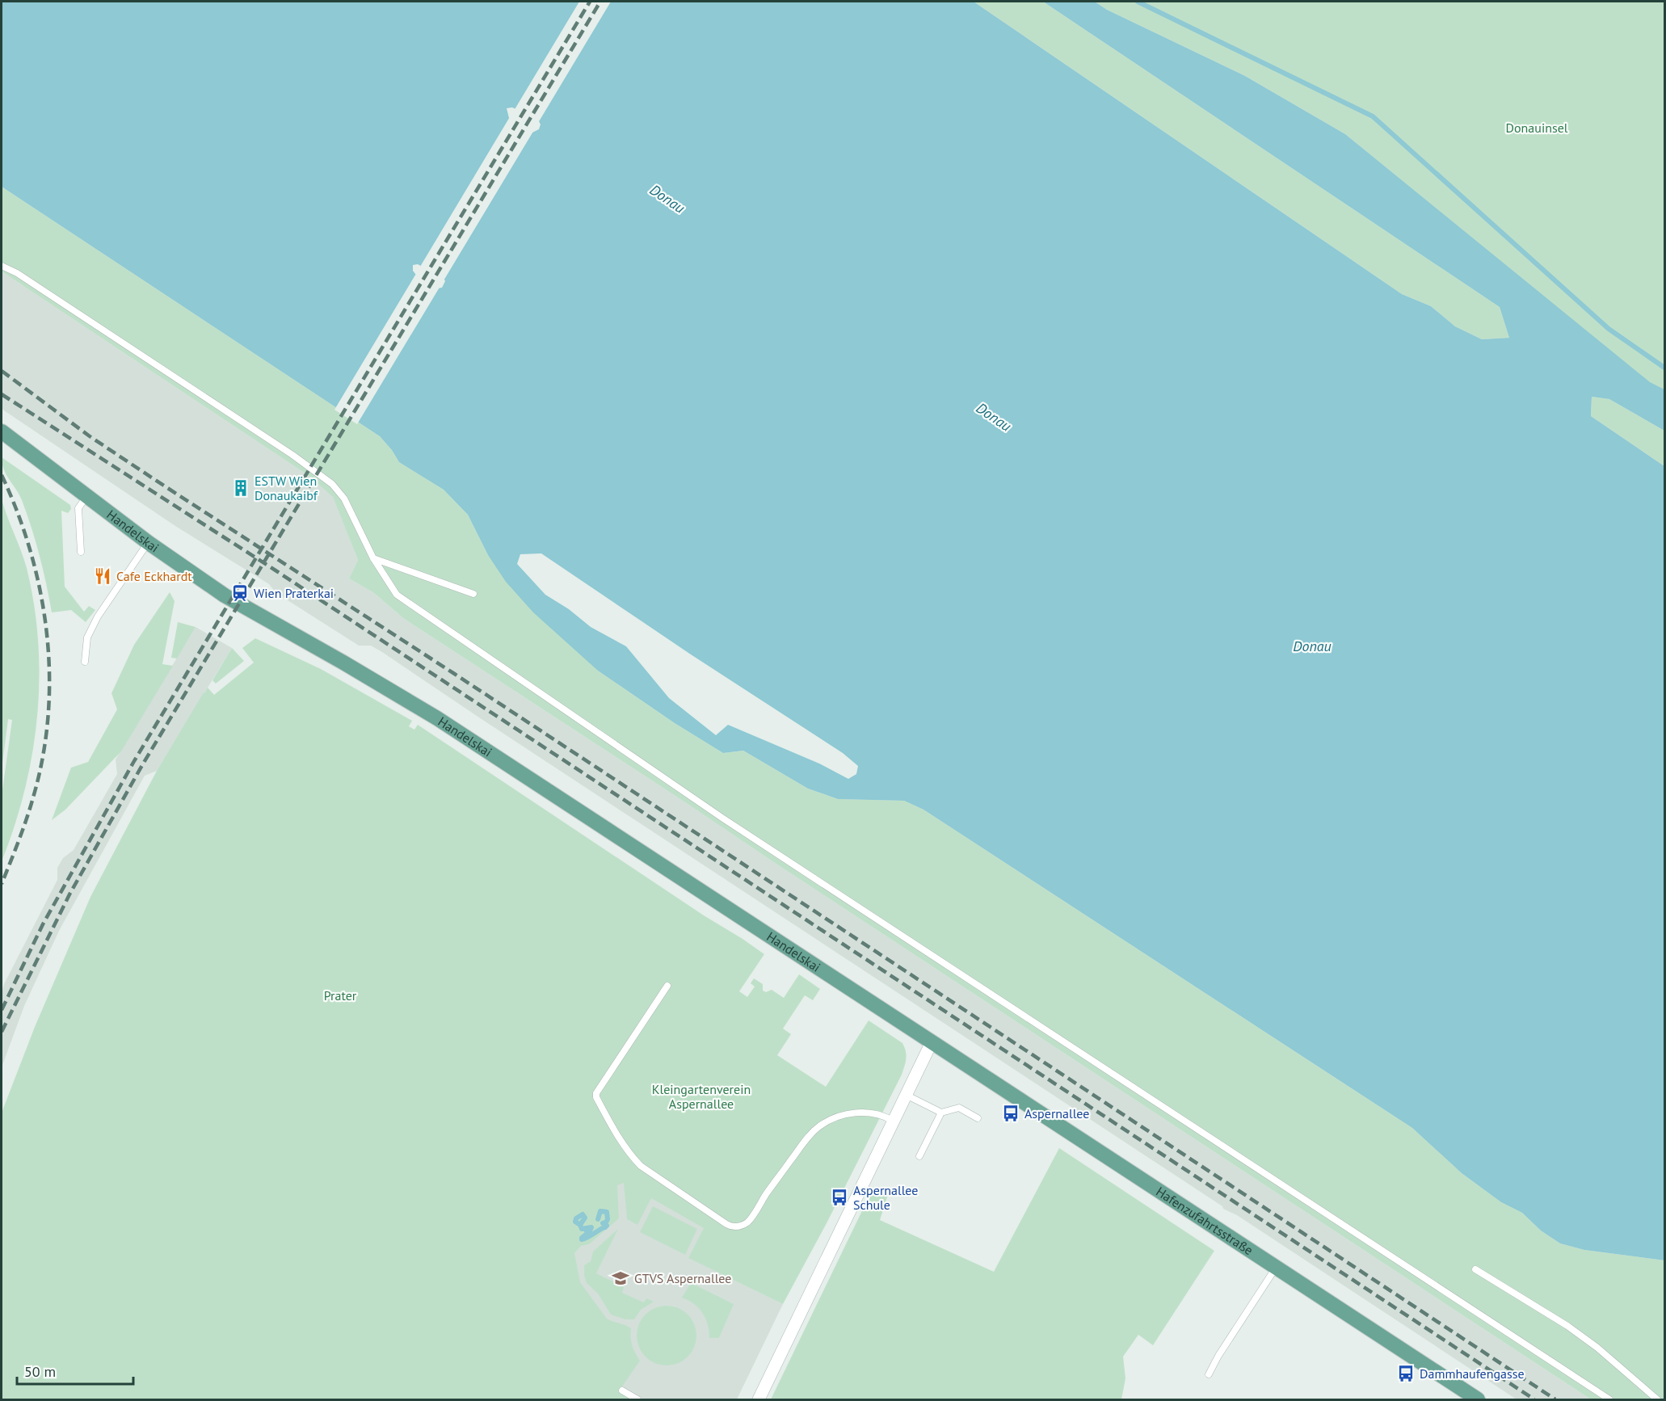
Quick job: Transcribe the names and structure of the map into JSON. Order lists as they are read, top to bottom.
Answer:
{
  "streets": {
    "main road": ["Handelskai", "Hafenzufahrtsstraße"]
  },
  "crossings": [
    ["Handelskai", "Hafenzufahrtsstraße"]
  ],
  "water": ["Donau"],
  "parks": ["Donauinsel", "Prater", "Kleingartenverein Aspernallee"],
  "places": {
    "building": ["ESTW Wien Donaukaibf"],
    "restaurant": ["Cafe Eckhardt"],
    "station": ["Wien Praterkai"],
    "bus stop": ["Aspernallee", "Aspernallee Schule", "Dammhaufengasse"],
    "school or university": ["GTVS Aspernallee"]
  },
  "scale_bar": "50 m"
}
